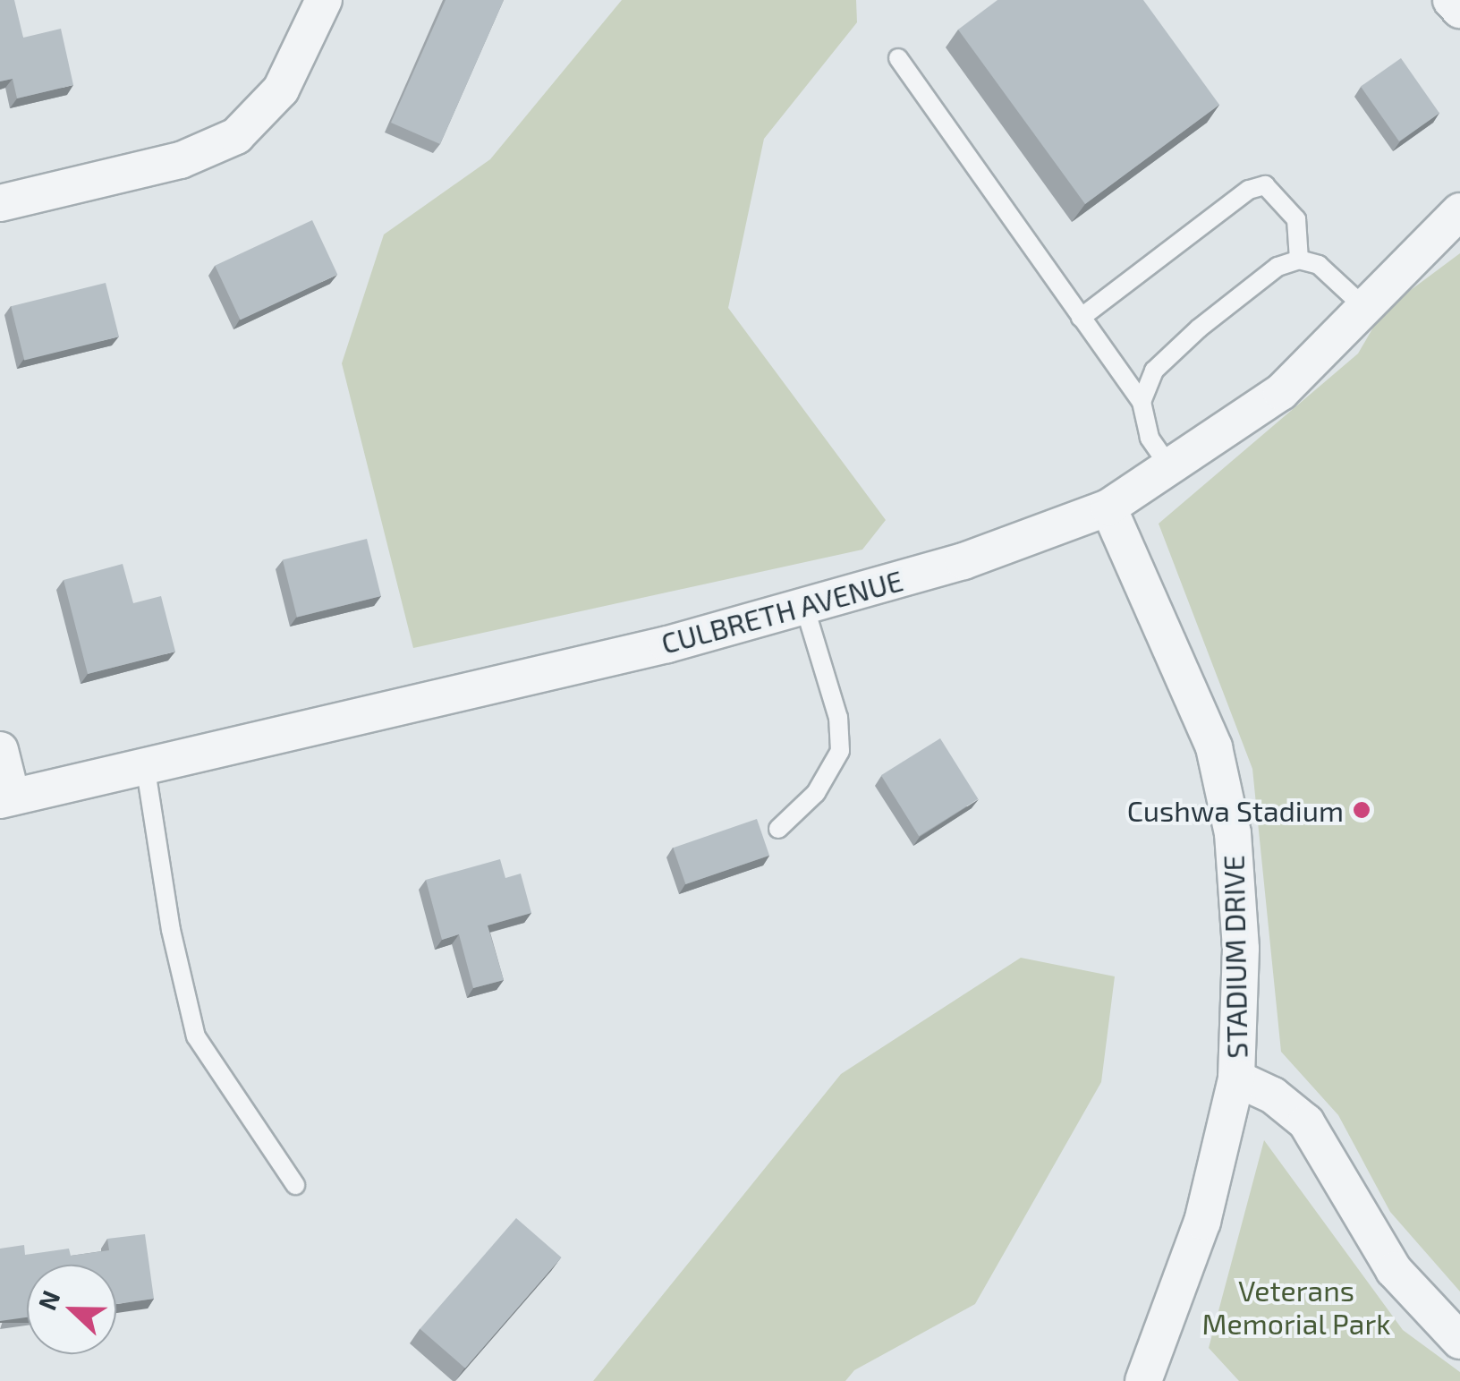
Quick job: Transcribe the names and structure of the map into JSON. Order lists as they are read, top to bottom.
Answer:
{
  "streets": {
    "street": ["CULBRETH AVENUE", "STADIUM DRIVE"]
  },
  "crossings": [
    ["CULBRETH AVENUE", "STADIUM DRIVE"]
  ],
  "parks": ["Veterans Memorial Park"],
  "places": ["Cushwa Stadium"],
  "north": "left"
}
